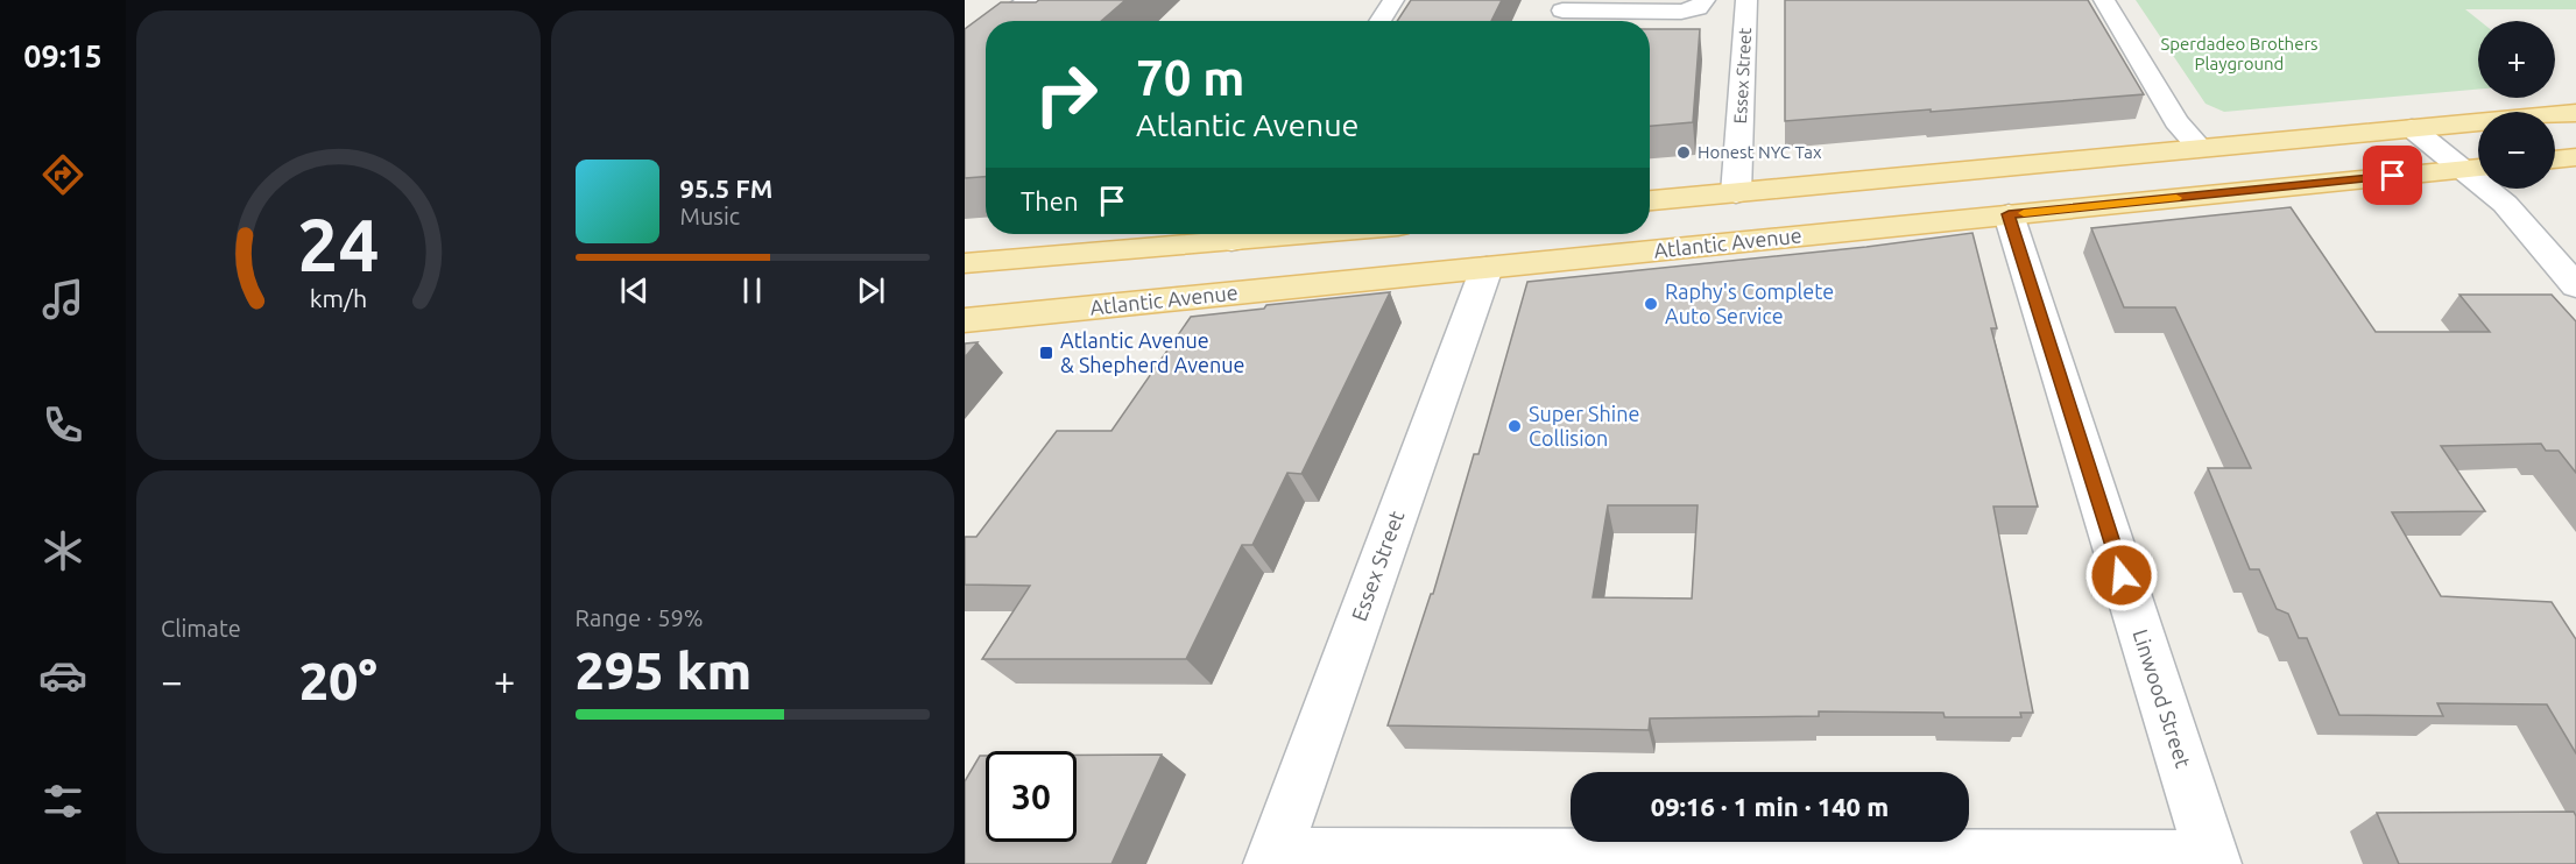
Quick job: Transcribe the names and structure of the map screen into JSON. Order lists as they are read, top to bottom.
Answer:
{
  "streets": {
    "main road": ["Atlantic Avenue"],
    "street": ["Essex Street", "Linwood Street"]
  },
  "crossings": [
    ["Essex Street", "Atlantic Avenue"],
    ["Atlantic Avenue", "Linwood Street"]
  ],
  "parks": ["Sperdadeo Brothers Playground"],
  "places": {
    "other": ["Honest NYC Tax", "Raphy's Complete Auto Service", "Super Shine Collision"],
    "transit": ["Atlantic Avenue & Shepherd Avenue"]
  },
  "page": {
    "tabs": "09:15",
    "map_buttons": ["+", "−"],
    "turn": ["70 m", "Atlantic Avenue"],
    "song": ["95.5 FM", "Music"],
    "then": "Then",
    "tile": [
      "Climate",
      ["Range · 59%", "295 km"]
    ],
    "heat": ["−", "20°", "+"],
    "limit": "30",
    "trip": "09:16 · 1 min · 140 m",
    "gauge": ["24", "km/h"]
  }
}
